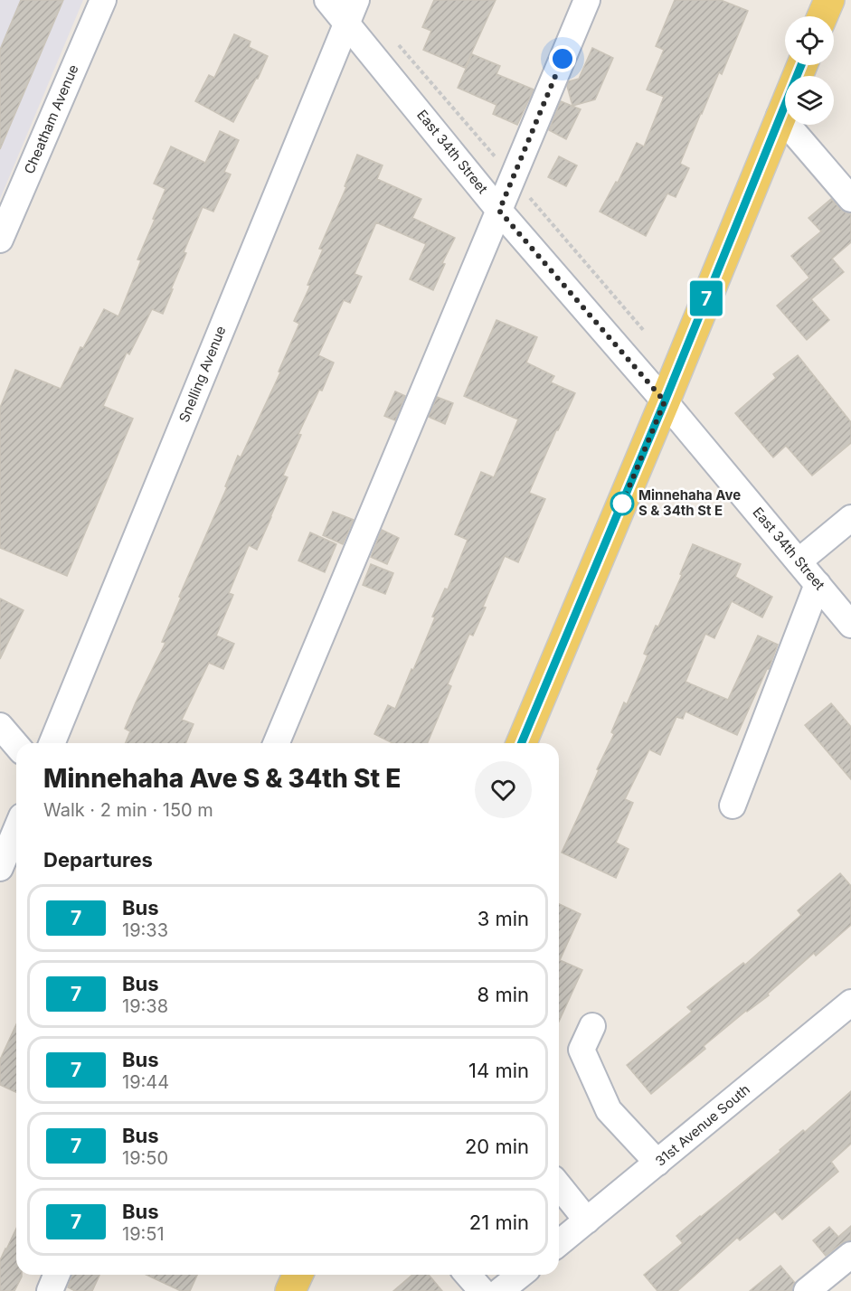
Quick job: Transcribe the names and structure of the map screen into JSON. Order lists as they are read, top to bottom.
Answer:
{
  "streets": {
    "street": [
      "Cheatham Avenue",
      "East 34th Street",
      "Snelling Avenue",
      "31st Avenue South"
    ]
  },
  "crossings": [
    ["East 34th Street", "Snelling Avenue"]
  ],
  "places": ["Minnehaha Ave S & 34th St E"],
  "lines": ["bus line 7"],
  "page": {
    "on_map": "7",
    "heading": [
      ["Minnehaha Ave S & 34th St E", "Walk · 2 min · 150 m"],
      "Departures"
    ],
    "list": [
      {
        "mark": "7",
        "name": "Bus",
        "note": "19:33",
        "value": "3 min"
      },
      {
        "mark": "7",
        "name": "Bus",
        "note": "19:38",
        "value": "8 min"
      },
      {
        "mark": "7",
        "name": "Bus",
        "note": "19:44",
        "value": "14 min"
      },
      {
        "mark": "7",
        "name": "Bus",
        "note": "19:50",
        "value": "20 min"
      },
      {
        "mark": "7",
        "name": "Bus",
        "note": "19:51",
        "value": "21 min"
      }
    ]
  }
}
